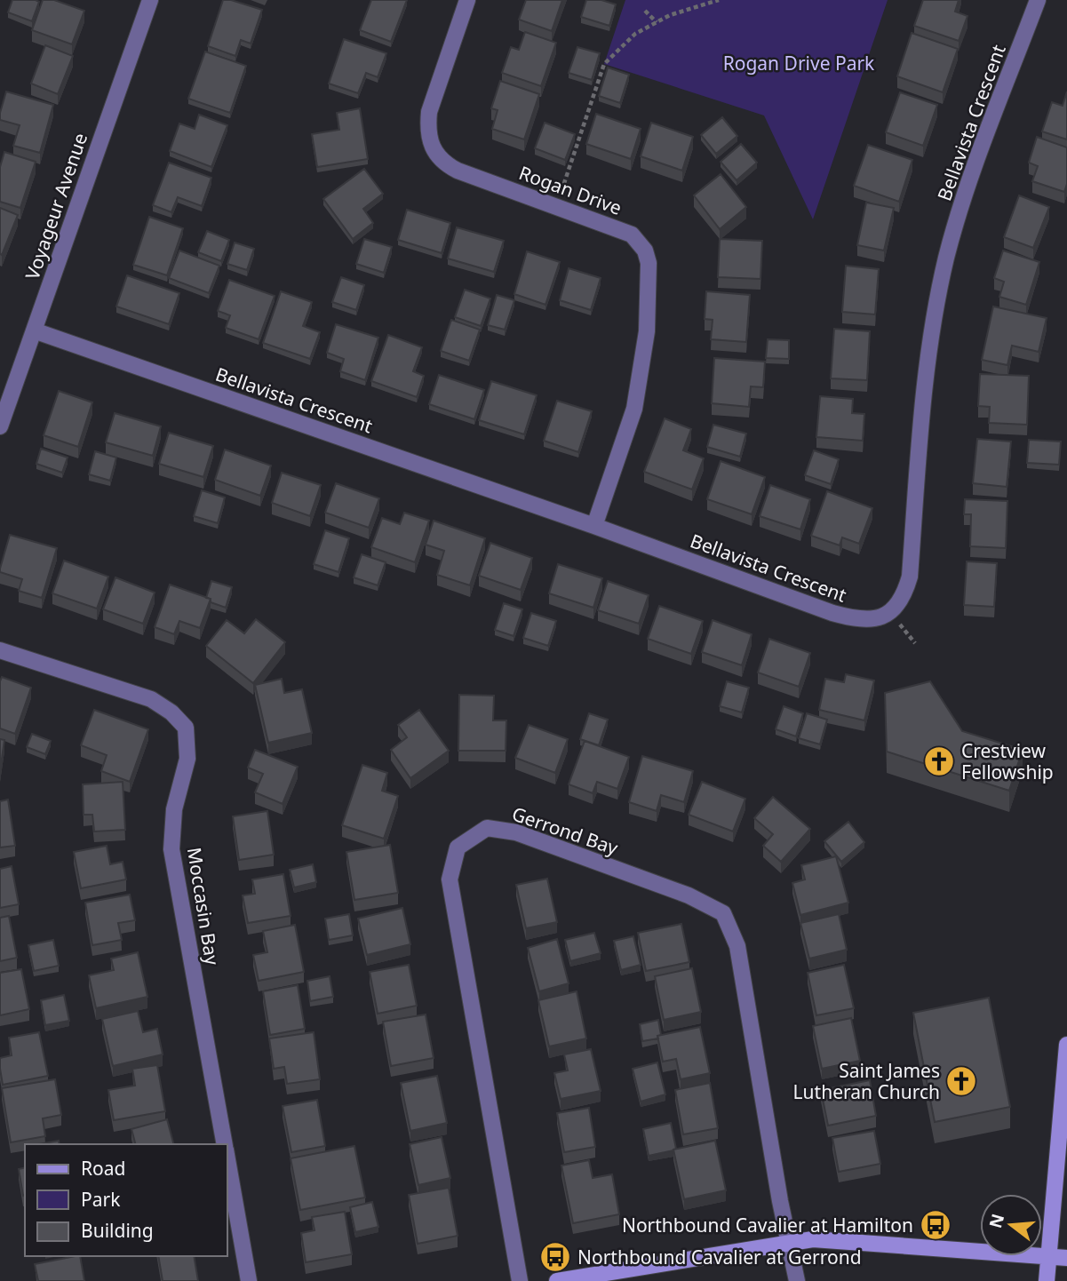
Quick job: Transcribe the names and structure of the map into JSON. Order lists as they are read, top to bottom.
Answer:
{
  "streets": {
    "street": [
      "Bellavista Crescent",
      "Rogan Drive",
      "Voyageur Avenue",
      "Gerrond Bay",
      "Moccasin Bay"
    ]
  },
  "crossings": [
    ["Bellavista Crescent", "Rogan Drive"],
    ["Bellavista Crescent", "Voyageur Avenue"]
  ],
  "parks": ["Rogan Drive Park"],
  "places": {
    "church": ["Crestview Fellowship", "Saint James Lutheran Church"],
    "bus stop": ["Northbound Cavalier at Hamilton", "Northbound Cavalier at Gerrond"]
  },
  "legend": ["Road", "Park", "Building"],
  "north": "left"
}
